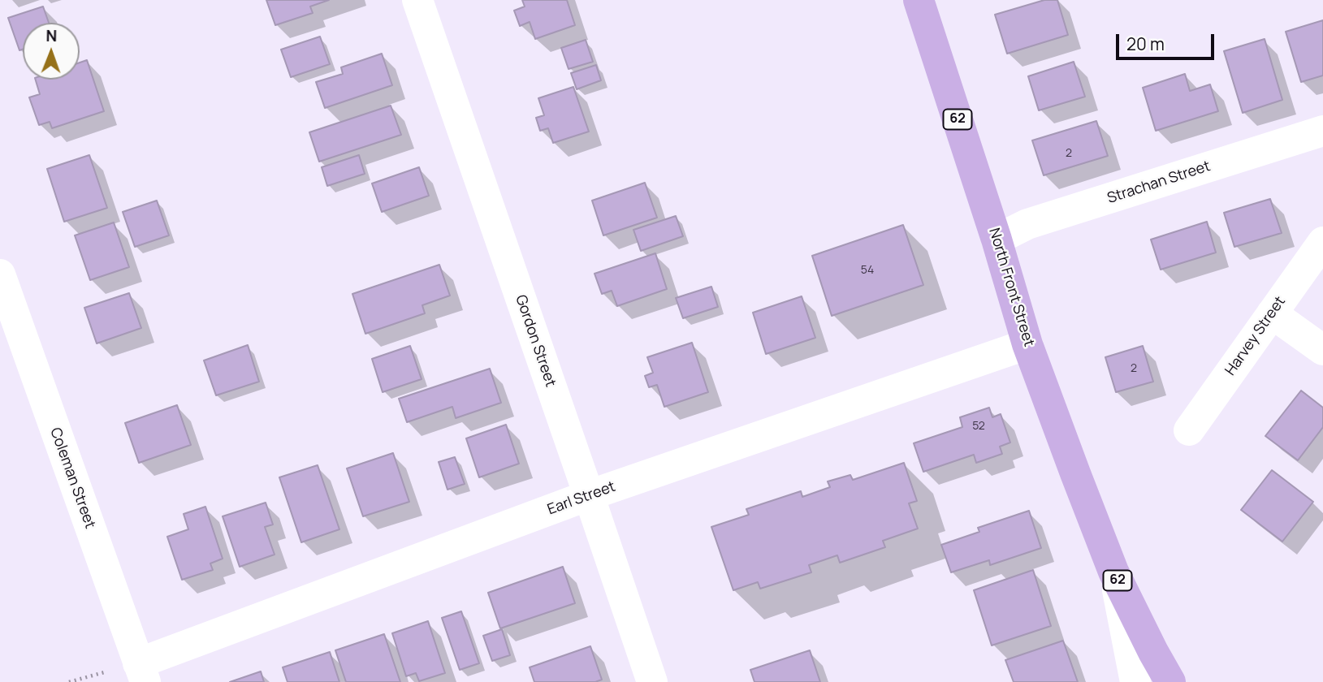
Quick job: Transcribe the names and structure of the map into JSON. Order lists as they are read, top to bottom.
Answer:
{
  "streets": {
    "main road": ["62", "North Front Street"],
    "street": [
      "Strachan Street",
      "Harvey Street",
      "Gordon Street",
      "Coleman Street",
      "Earl Street"
    ]
  },
  "crossings": [
    ["Strachan Street", "North Front Street"],
    ["North Front Street", "Earl Street"],
    ["Gordon Street", "Earl Street"],
    ["Coleman Street", "Earl Street"]
  ],
  "house_numbers": [
    "2",
    "54",
    "2",
    "52"
  ],
  "scale_bar": "20 m",
  "north": "top"
}
